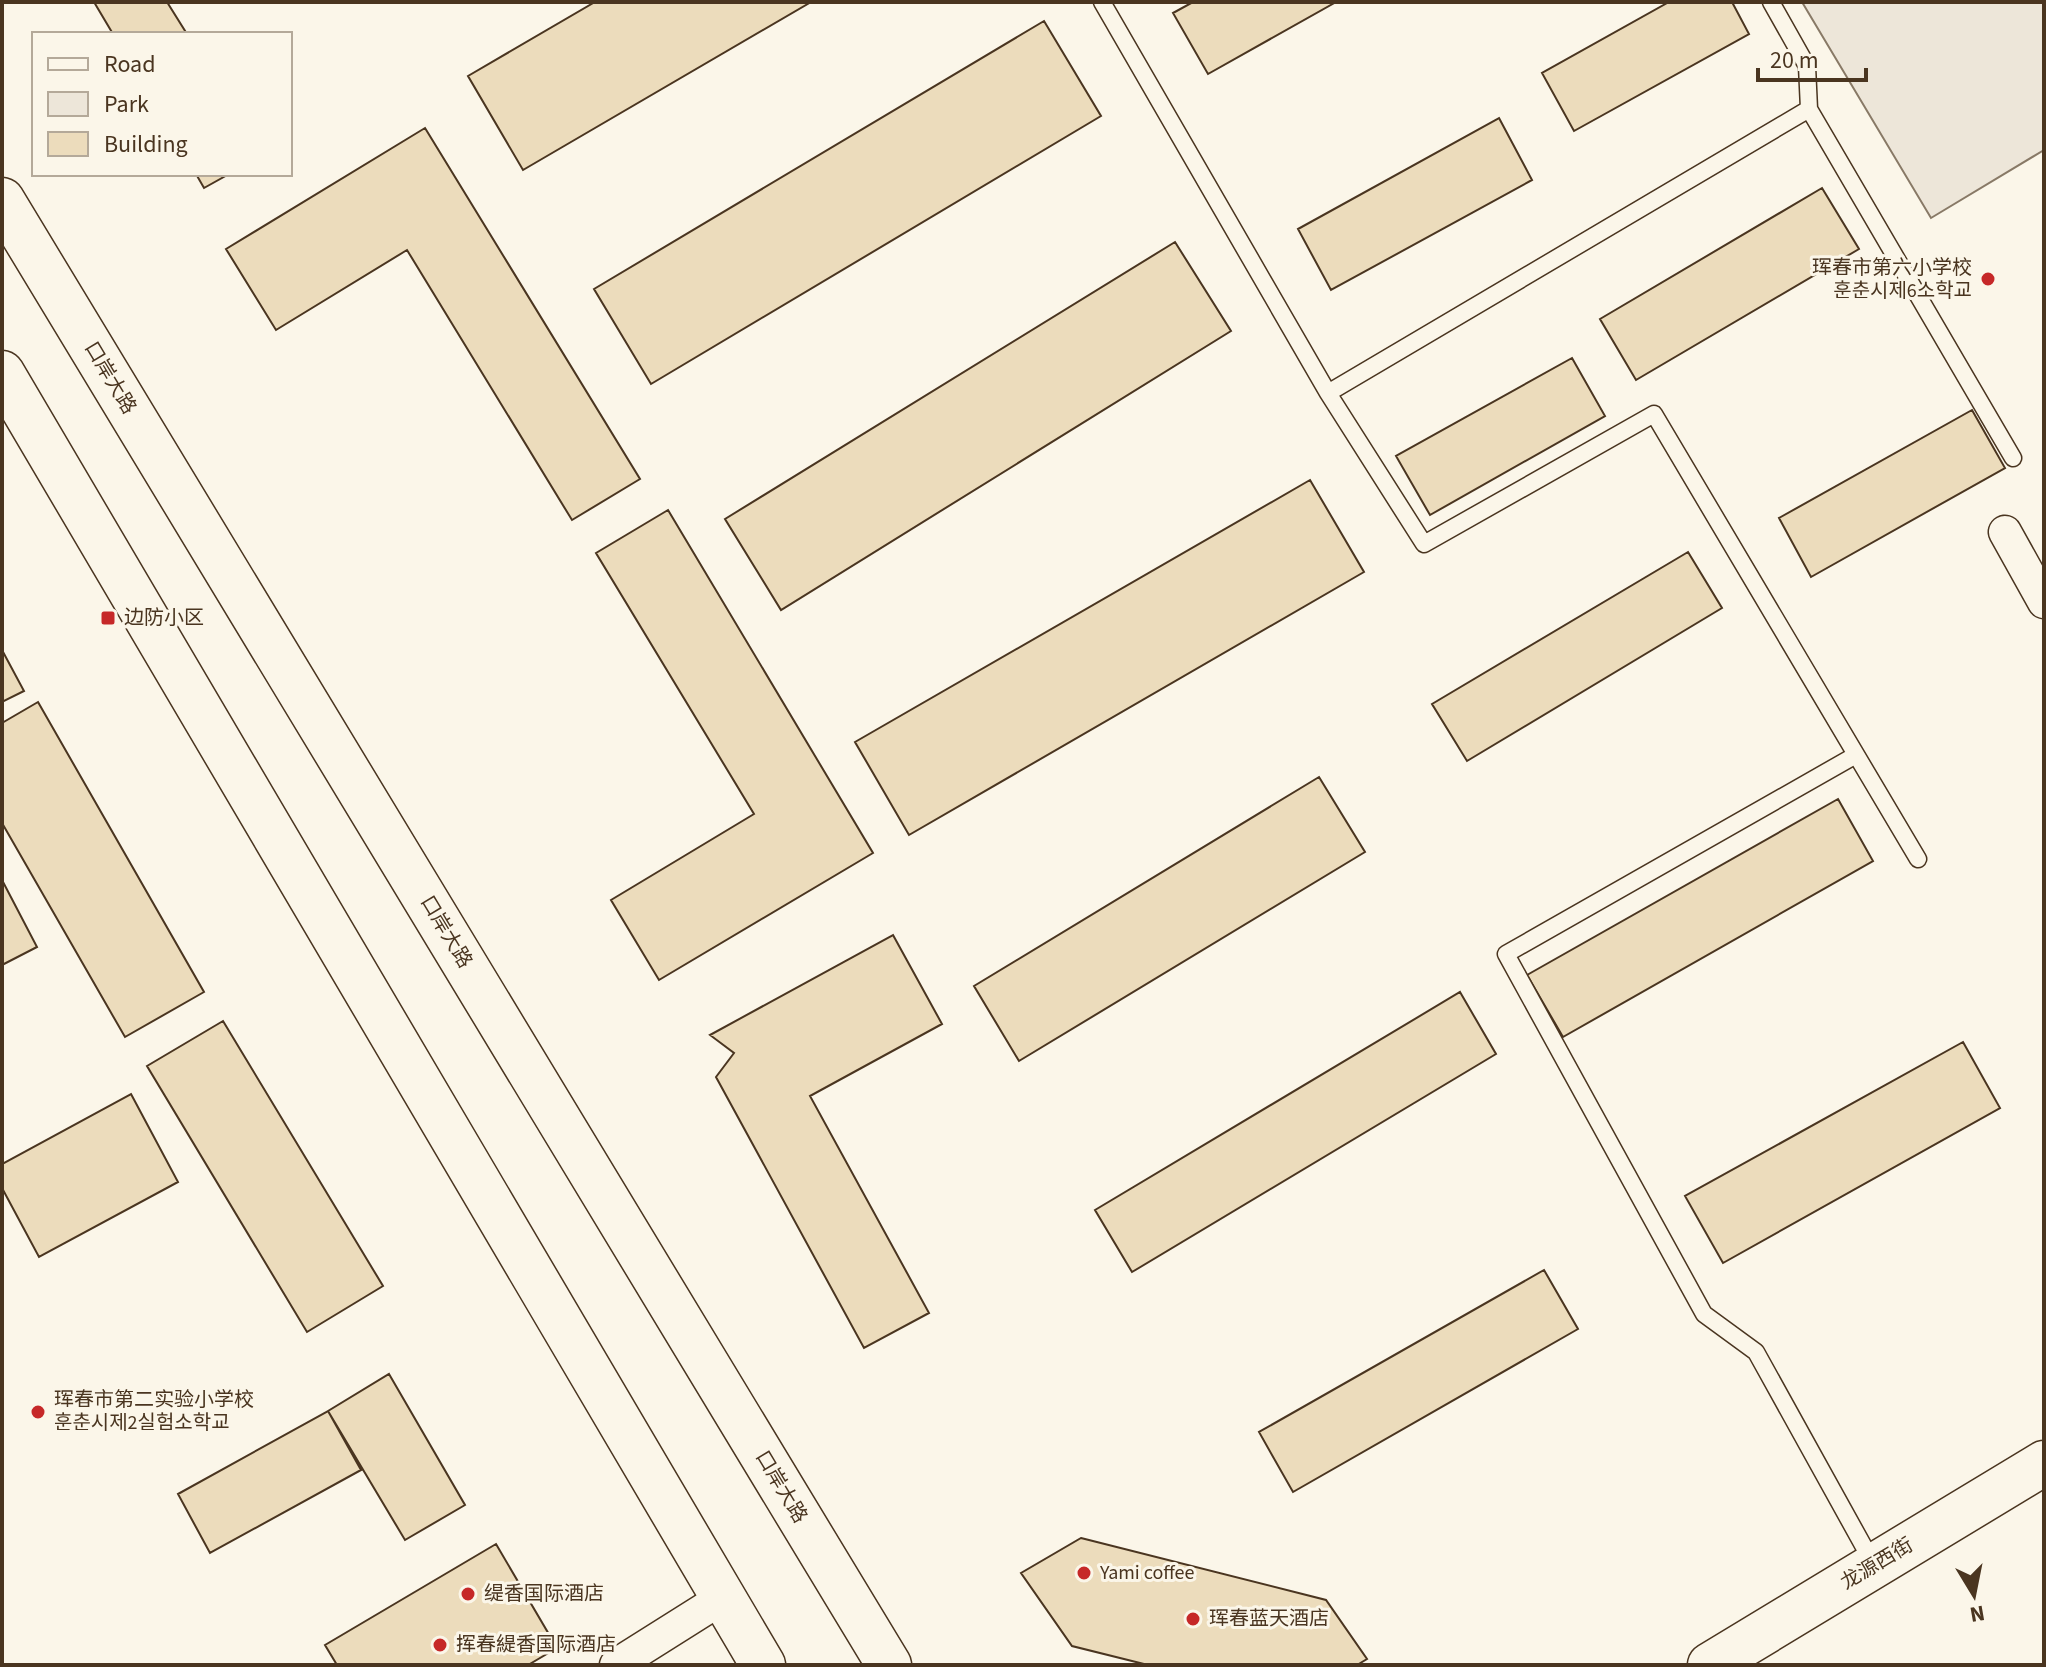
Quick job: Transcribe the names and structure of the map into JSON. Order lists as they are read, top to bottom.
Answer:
{
  "streets": {
    "highway": ["口岸大路", "龙源西街"]
  },
  "places": {
    "other": [
      "珲春市第六小学校 훈춘시제6소학교",
      "珲春市第二实验小学校 훈춘시제2실험소학교",
      "Yami coffee",
      "缇香国际酒店",
      "珲春蓝天酒店",
      "挥春緹香国际酒店"
    ],
    "transit": ["边防小区"]
  },
  "legend": ["Road", "Park", "Building"],
  "scale_bar": "20 m",
  "north": "bottom"
}
